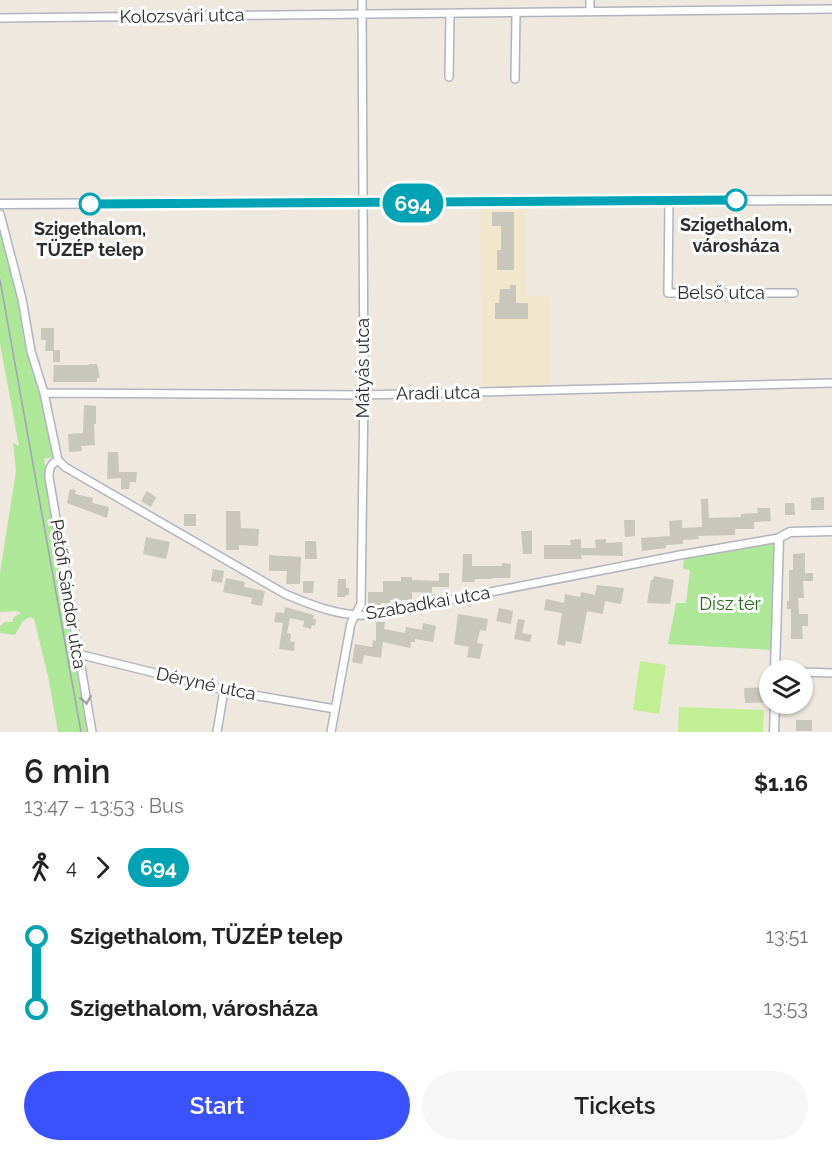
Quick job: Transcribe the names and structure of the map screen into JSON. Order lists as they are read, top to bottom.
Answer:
{
  "streets": {
    "street": [
      "Kolozsvári utca",
      "Belső utca",
      "Mátyás utca",
      "Aradi utca",
      "Petőfi Sándor utca",
      "Szabadkai utca",
      "Déryné utca"
    ]
  },
  "crossings": [
    ["Kolozsvári utca", "Mátyás utca"],
    ["Mátyás utca", "Aradi utca"],
    ["Mátyás utca", "Szabadkai utca"],
    ["Mátyás utca", "Déryné utca"],
    ["Petőfi Sándor utca", "Szabadkai utca"],
    ["Petőfi Sándor utca", "Déryné utca"]
  ],
  "parks": ["Dísz tér"],
  "places": ["Szigethalom, városháza", "Szigethalom, TÜZÉP telep"],
  "lines": ["bus line 694"],
  "page": {
    "on_map": "694",
    "heading": ["6 min", "13:47 – 13:53 · Bus", "$1.16"],
    "legs": ["4", "694"],
    "list": [
      {
        "name": "Szigethalom, TÜZÉP telep",
        "value": "13:51"
      },
      {
        "name": "Szigethalom, városháza",
        "value": "13:53"
      }
    ],
    "buttons": ["Start", "Tickets"]
  }
}
